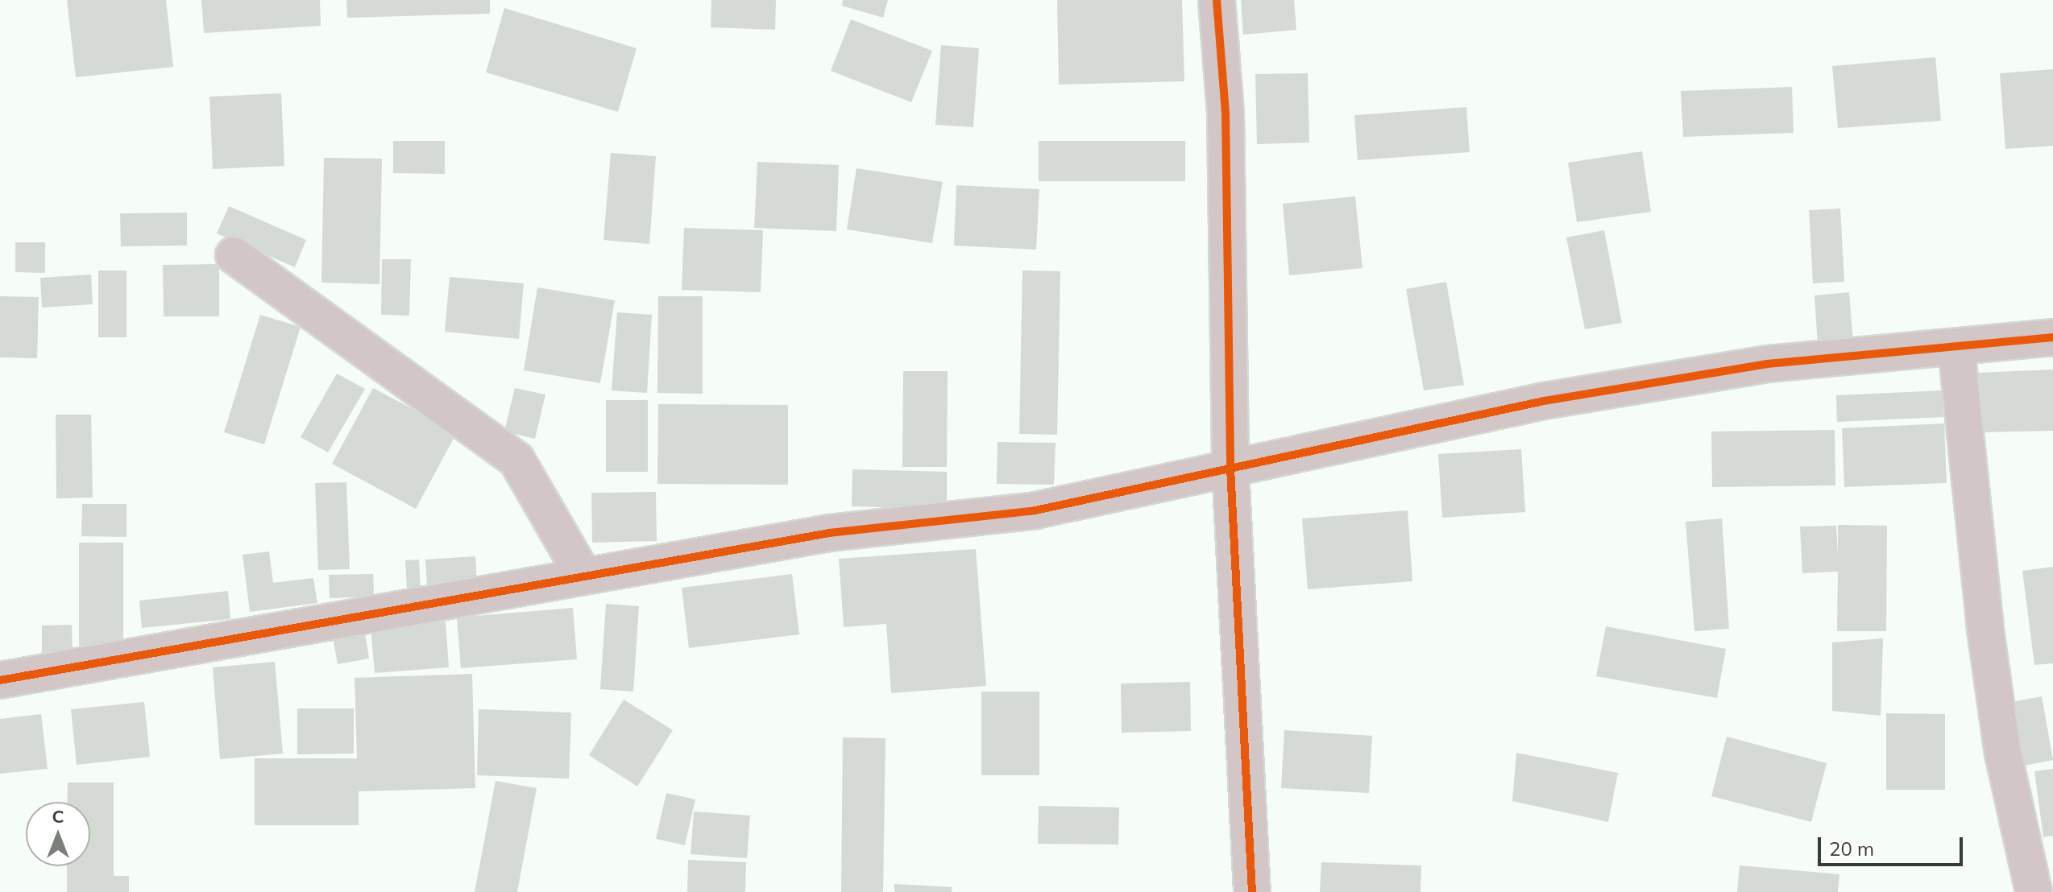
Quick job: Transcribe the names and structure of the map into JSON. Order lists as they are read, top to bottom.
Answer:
{
  "scale_bar": "20 m",
  "north": "top"
}
